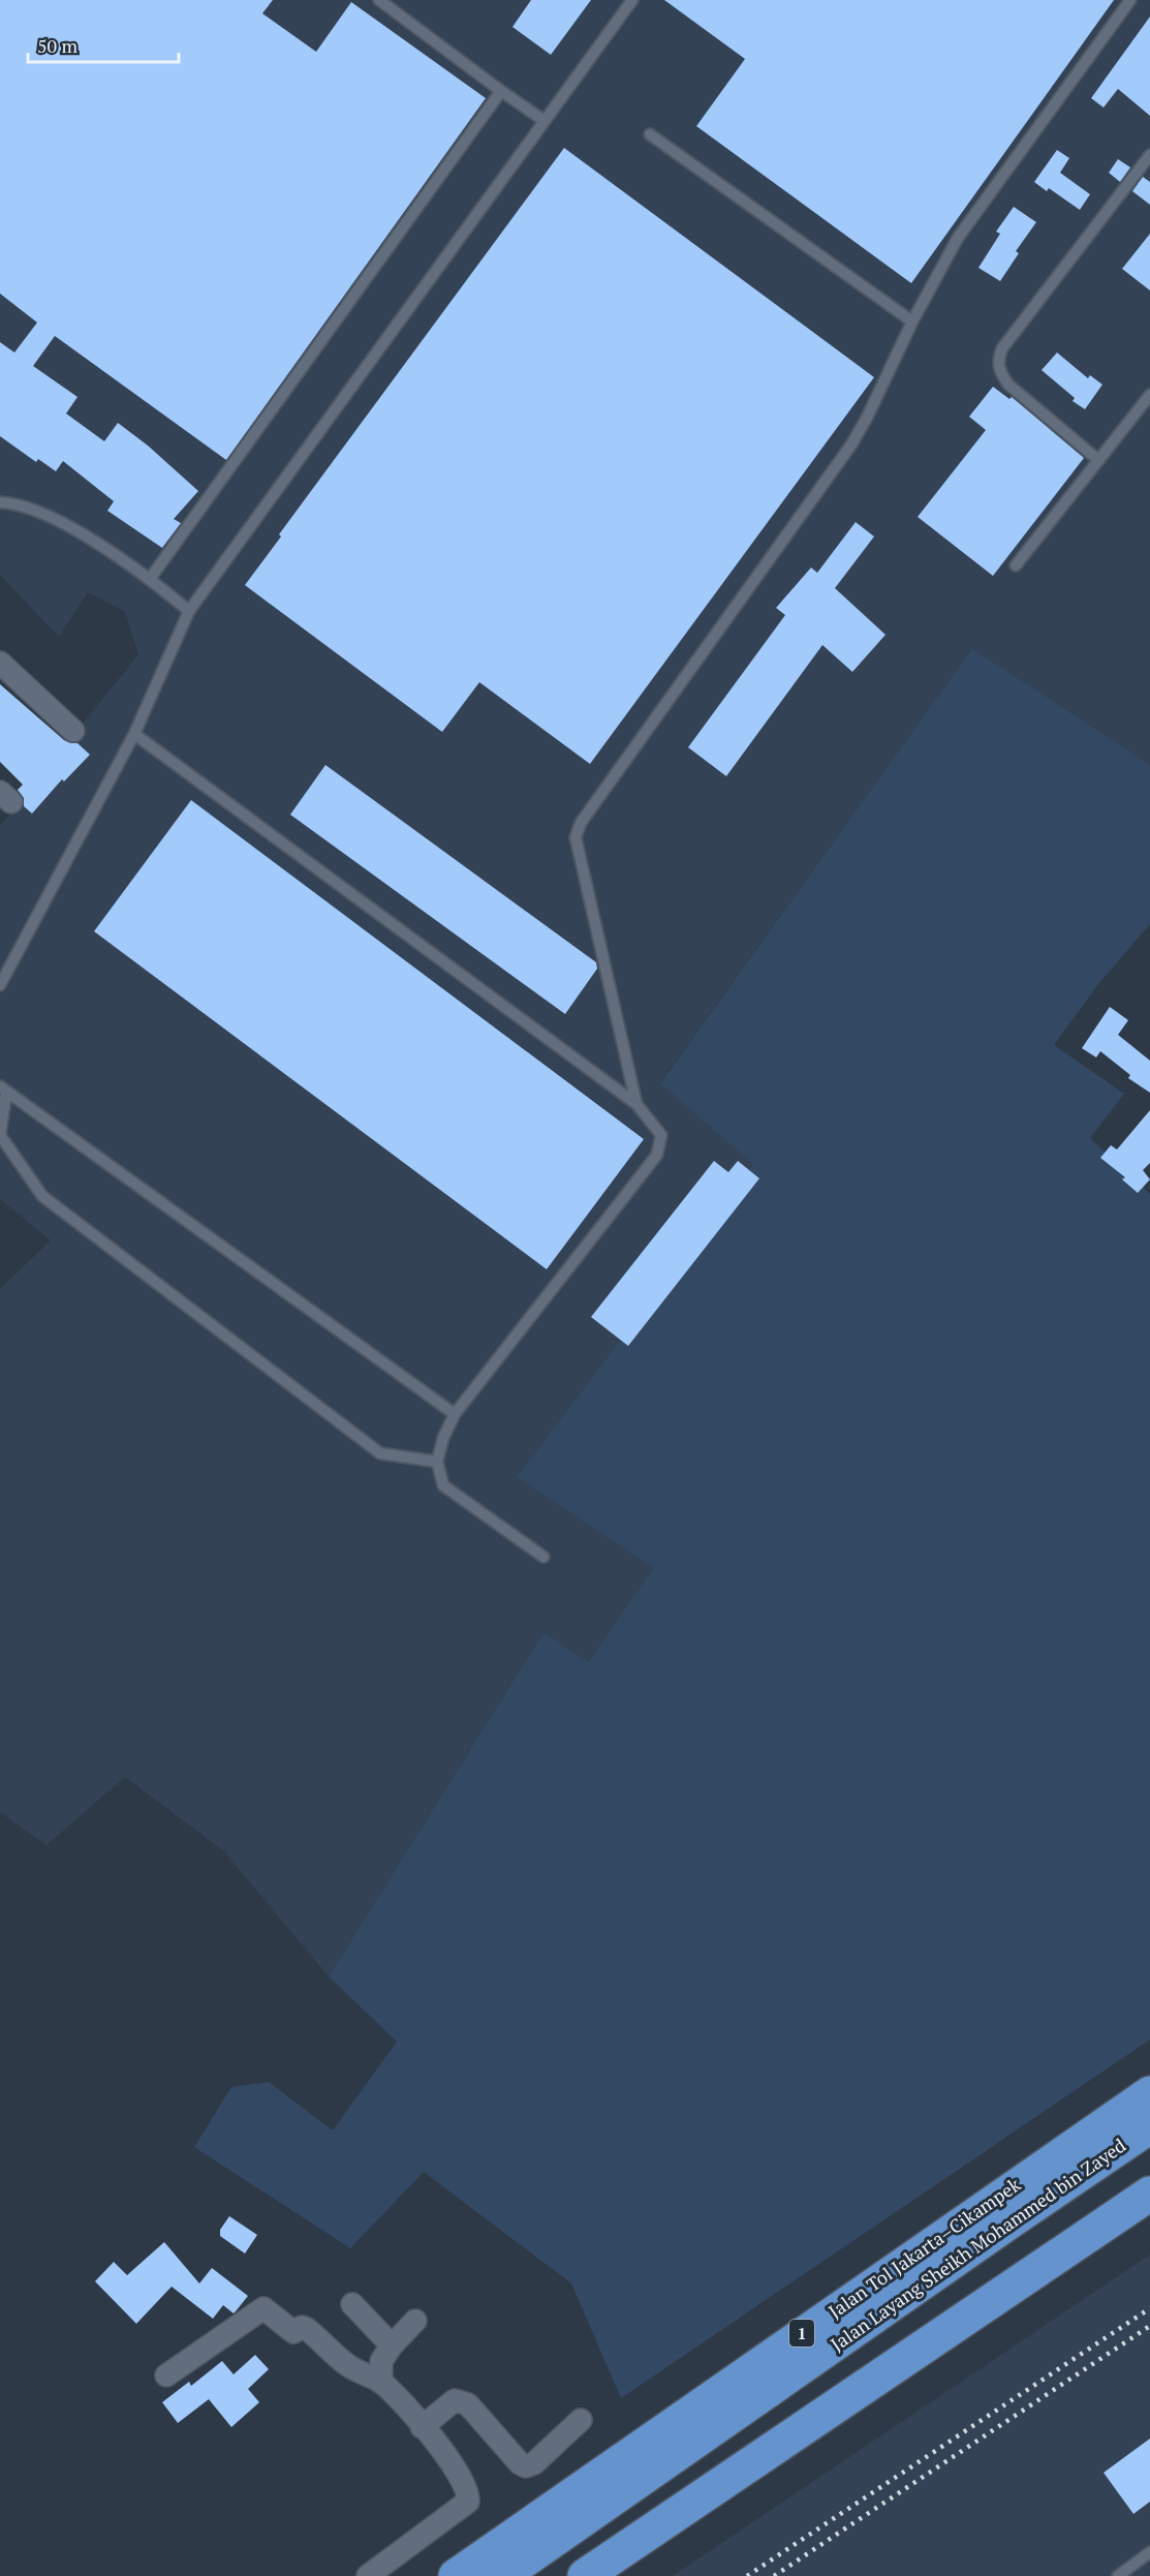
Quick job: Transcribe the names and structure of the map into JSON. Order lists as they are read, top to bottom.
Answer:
{
  "streets": {
    "highway": ["Jalan Layang Sheikh Mohammed bin Zayed", "Jalan Tol Jakarta–Cikampek", "1"]
  },
  "scale_bar": "50 m"
}
